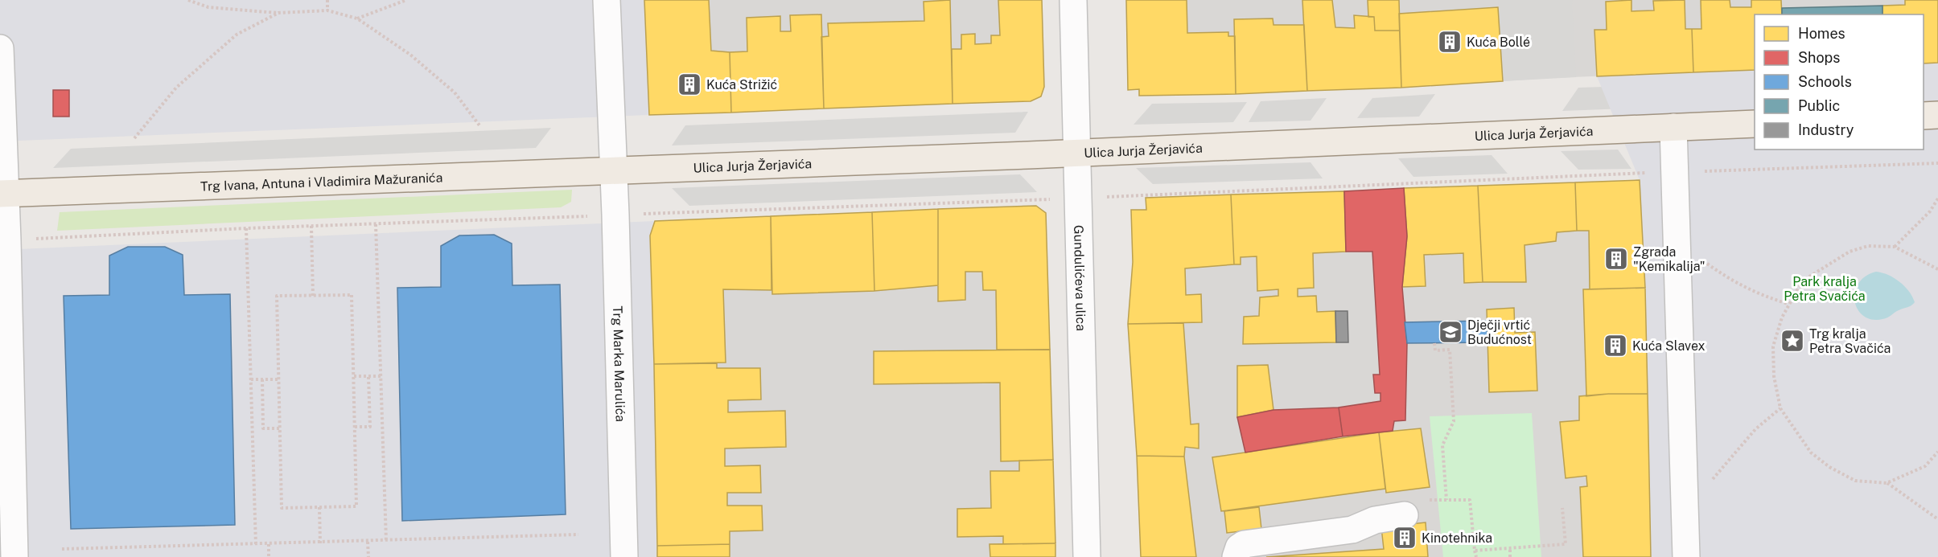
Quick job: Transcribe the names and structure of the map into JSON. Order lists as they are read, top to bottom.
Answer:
{
  "streets": {
    "main road": ["Ulica Jurja Žerjavića", "Trg Ivana, Antuna i Vladimira Mažuranića"],
    "street": ["Gundulićeva ulica", "Trg Marka Marulića"]
  },
  "crossings": [
    ["Ulica Jurja Žerjavića", "Trg Ivana, Antuna i Vladimira Mažuranića"],
    ["Ulica Jurja Žerjavića", "Gundulićeva ulica"],
    ["Ulica Jurja Žerjavića", "Trg Marka Marulića"],
    ["Trg Ivana, Antuna i Vladimira Mažuranića", "Trg Marka Marulića"]
  ],
  "parks": ["Park kralja Petra Svačića"],
  "places": {
    "building": [
      "Kuća Bollé",
      "Kuća Strižić",
      "Zgrada \"Kemikalija\"",
      "Kuća Slavex",
      "Kinotehnika"
    ],
    "school or university": ["Dječji vrtić Budućnost"],
    "place": ["Trg kralja Petra Svačića"]
  },
  "legend": [
    "Homes",
    "Shops",
    "Schools",
    "Public",
    "Industry"
  ]
}
